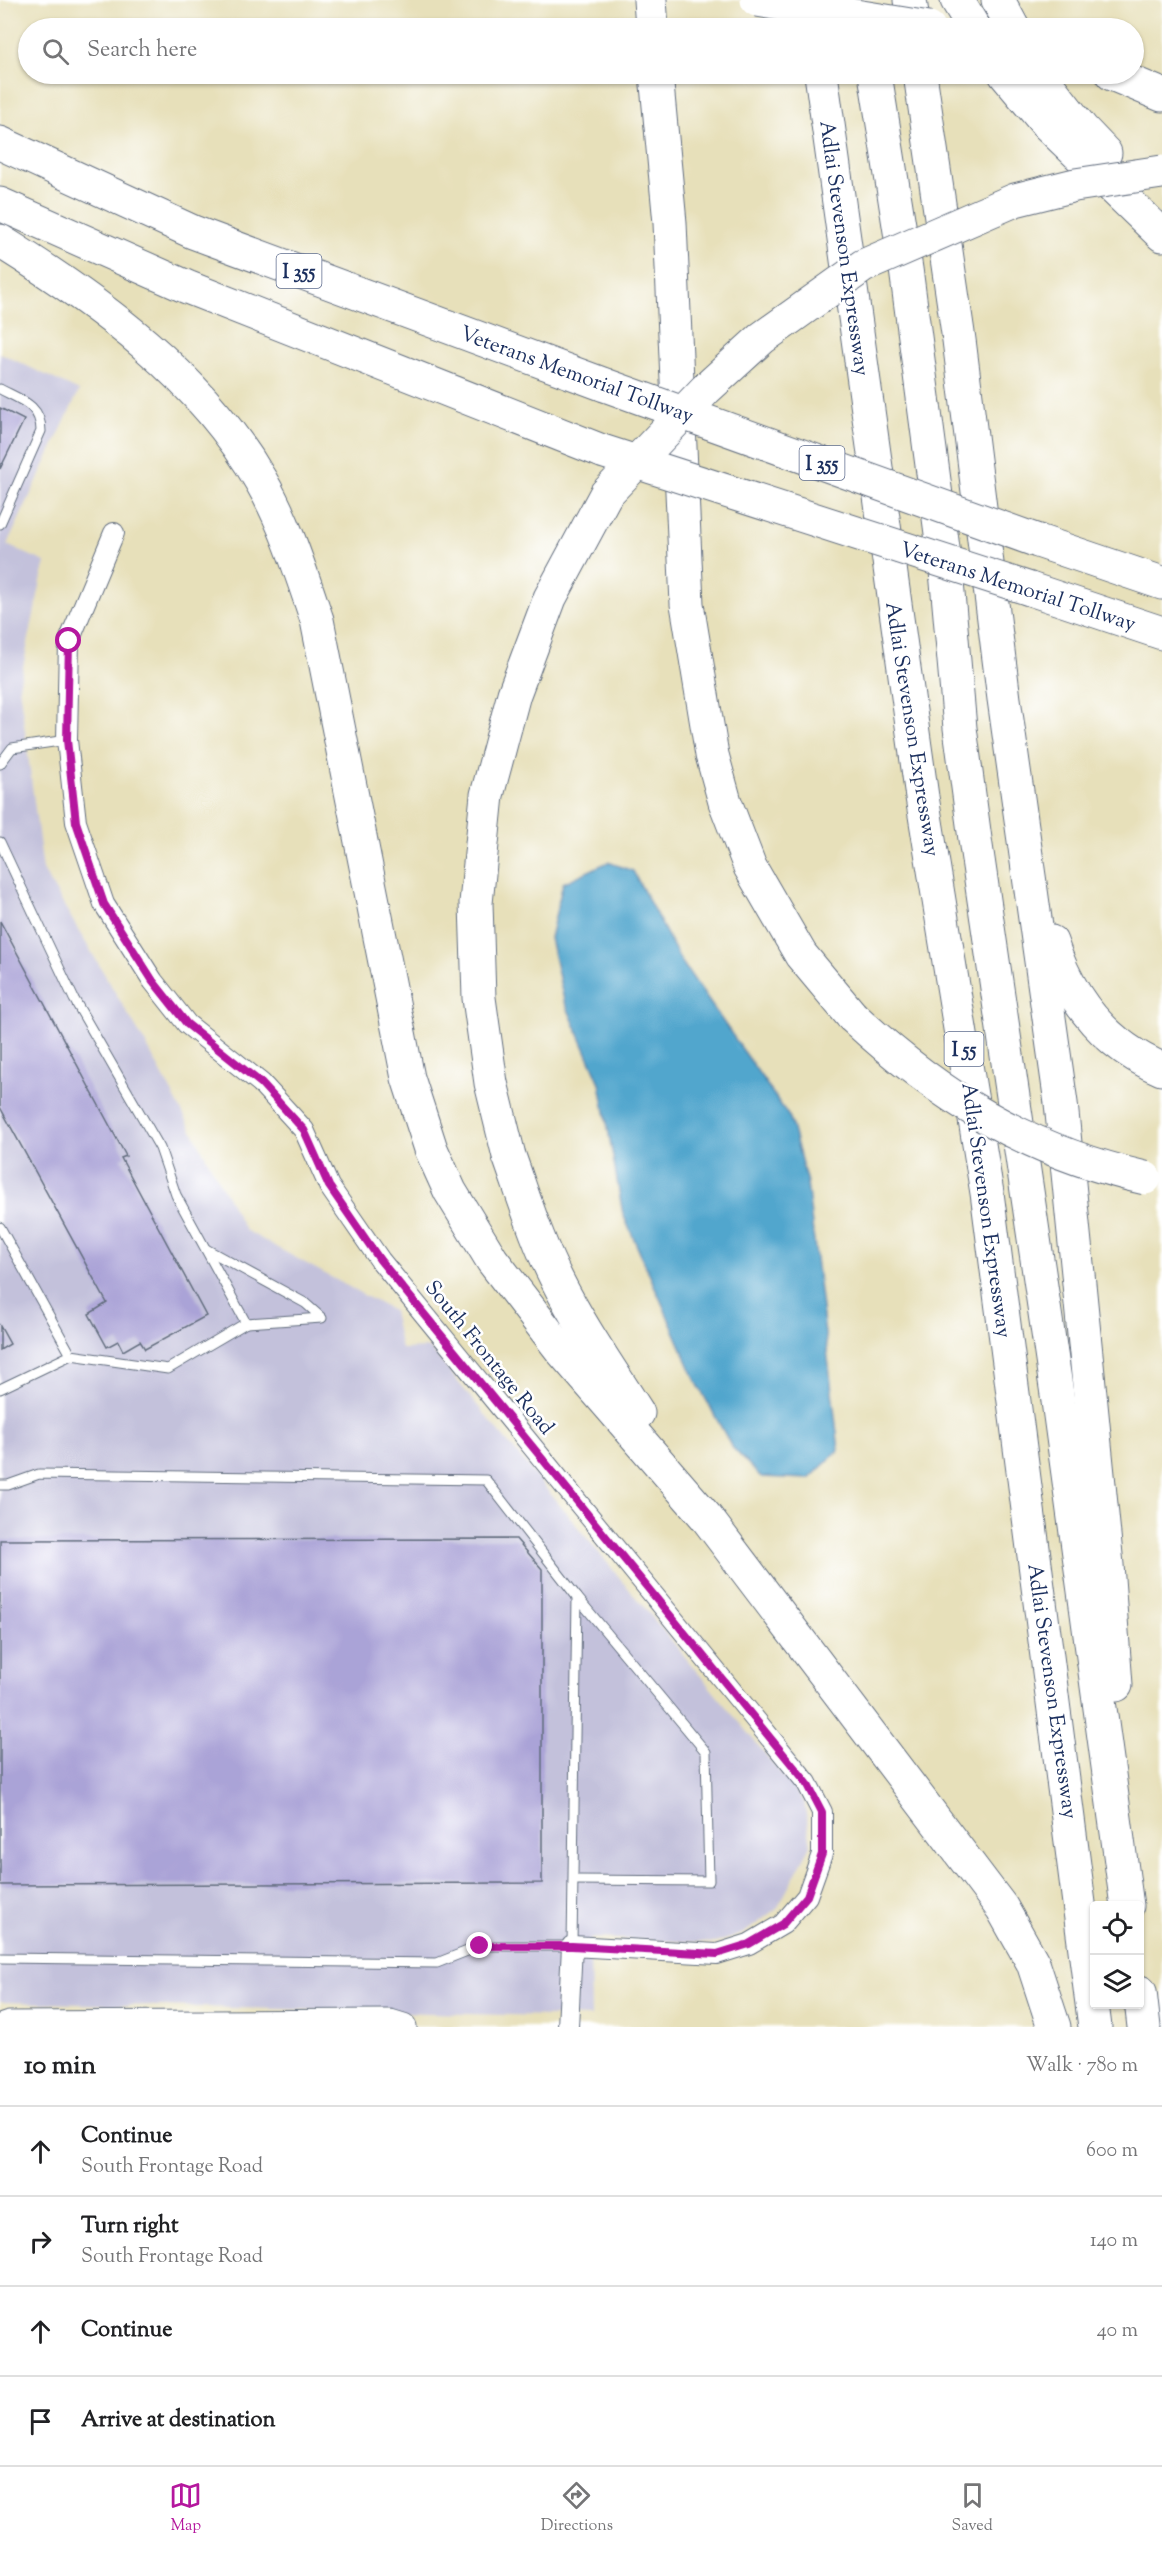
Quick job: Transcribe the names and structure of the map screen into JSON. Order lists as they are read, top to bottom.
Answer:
{
  "streets": {
    "highway": [
      "Adlai Stevenson Expressway",
      "I 355",
      "Veterans Memorial Tollway",
      "I 55"
    ],
    "street": ["South Frontage Road"]
  },
  "page": {
    "search": "Search here",
    "heading": ["10 min", "Walk · 780 m"],
    "list": [
      ["Continue", "South Frontage Road", "600 m"],
      ["Turn right", "South Frontage Road", "140 m"],
      ["Continue", "40 m"],
      "Arrive at destination"
    ],
    "nav": ["Map", "Directions", "Saved"]
  }
}
